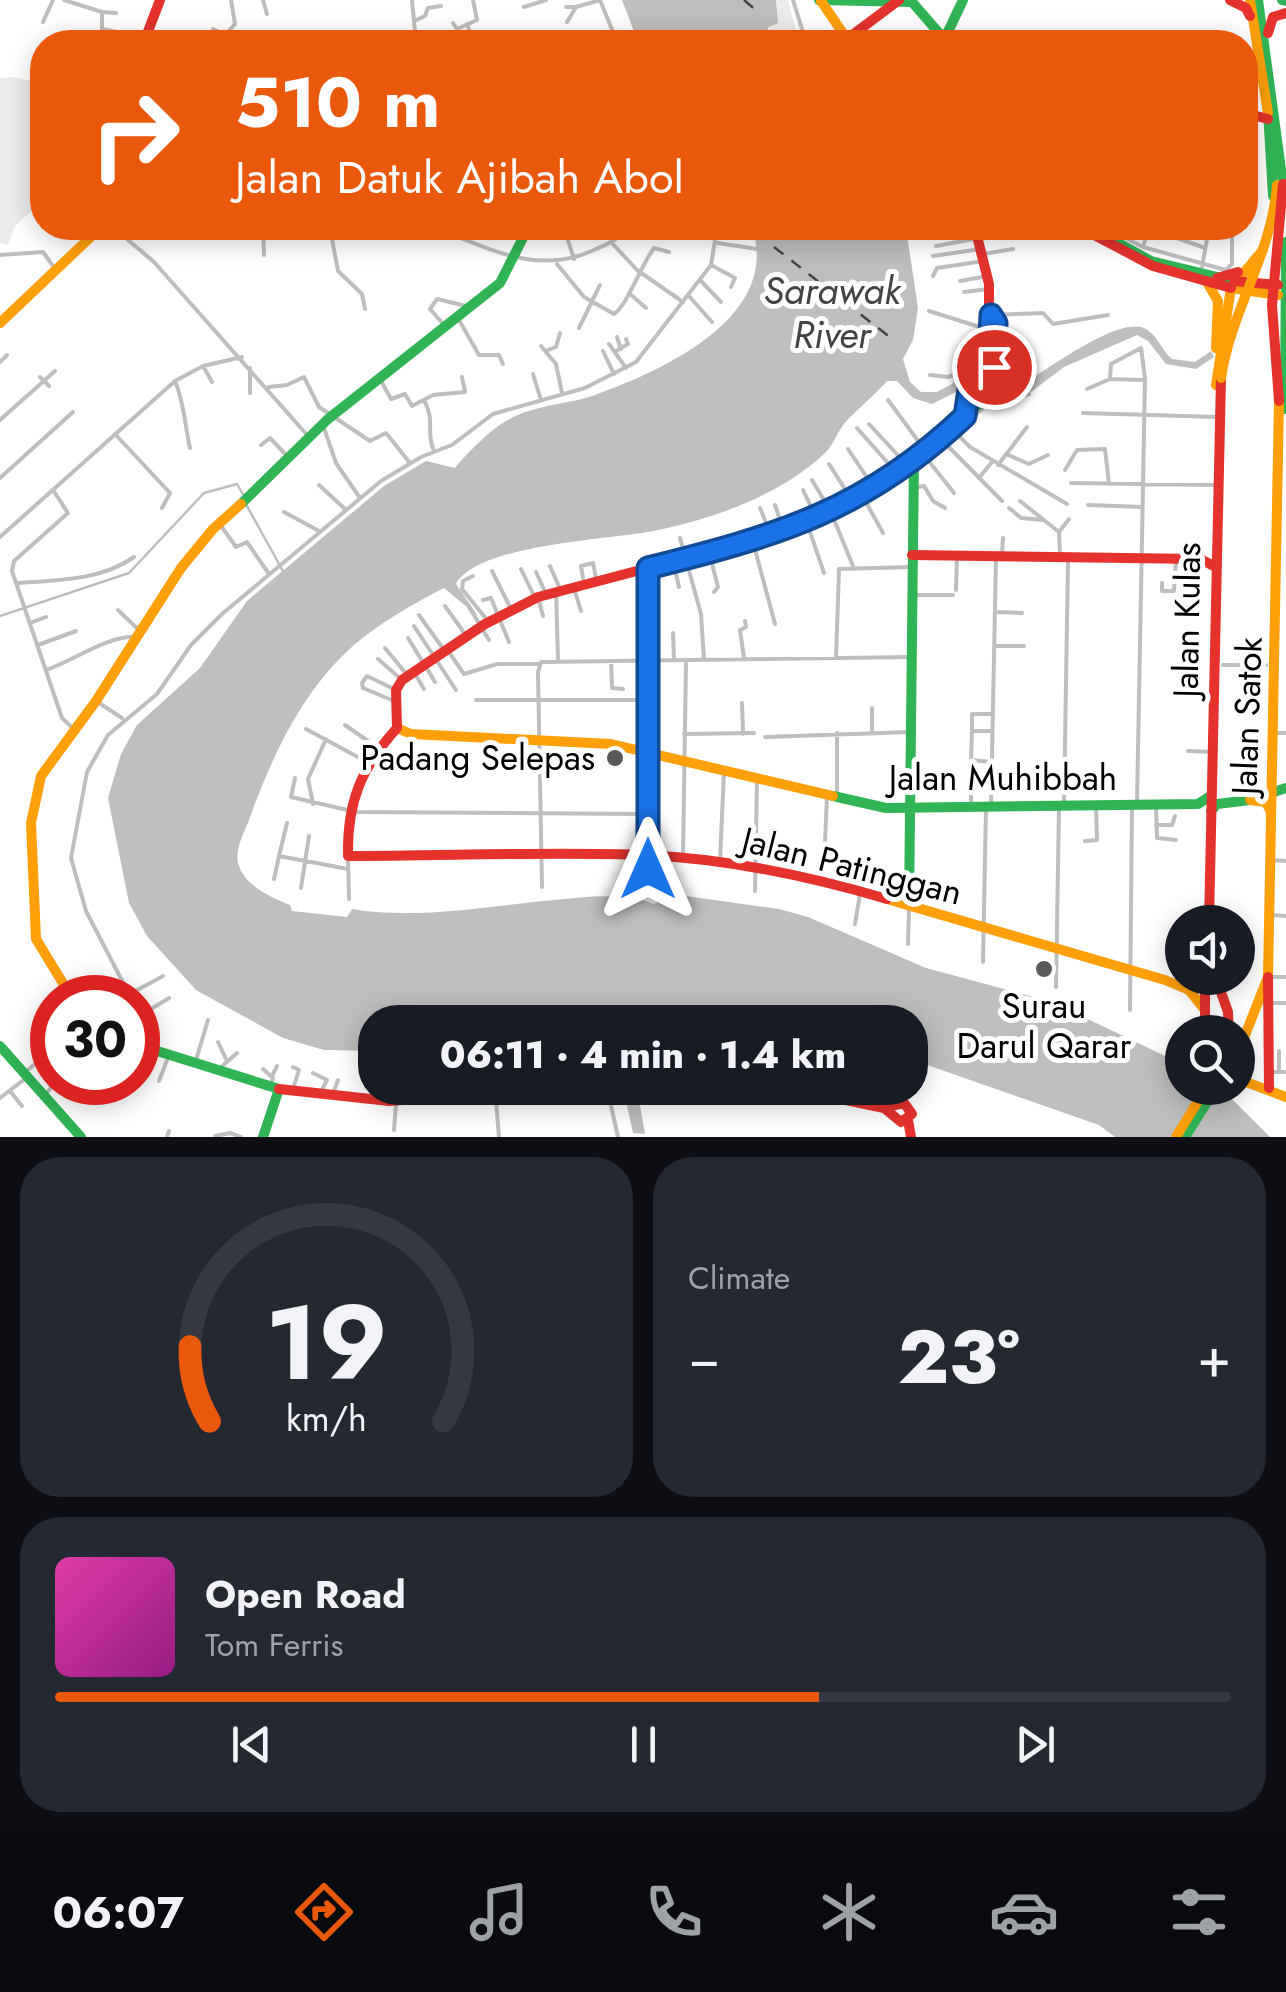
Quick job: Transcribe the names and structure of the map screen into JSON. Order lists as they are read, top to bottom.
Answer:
{
  "streets": {
    "main road": [
      "Jalan Kulas",
      "Jalan Satok",
      "Jalan Muhibbah",
      "Jalan Patinggan"
    ]
  },
  "crossings": [
    ["Jalan Kulas", "Jalan Satok"],
    ["Jalan Kulas", "Jalan Muhibbah"]
  ],
  "water": ["Sarawak River"],
  "places": ["Padang Selepas", "Surau Darul Qarar"],
  "page": {
    "turn": ["510 m", "Jalan Datuk Ajibah Abol"],
    "limit": "30",
    "trip": "06:11 · 4 min · 1.4 km",
    "tile": "Climate",
    "heat": ["−", "23°", "+"],
    "song": ["Open Road", "Tom Ferris"],
    "tabs": "06:07",
    "gauge": ["19", "km/h"]
  }
}
